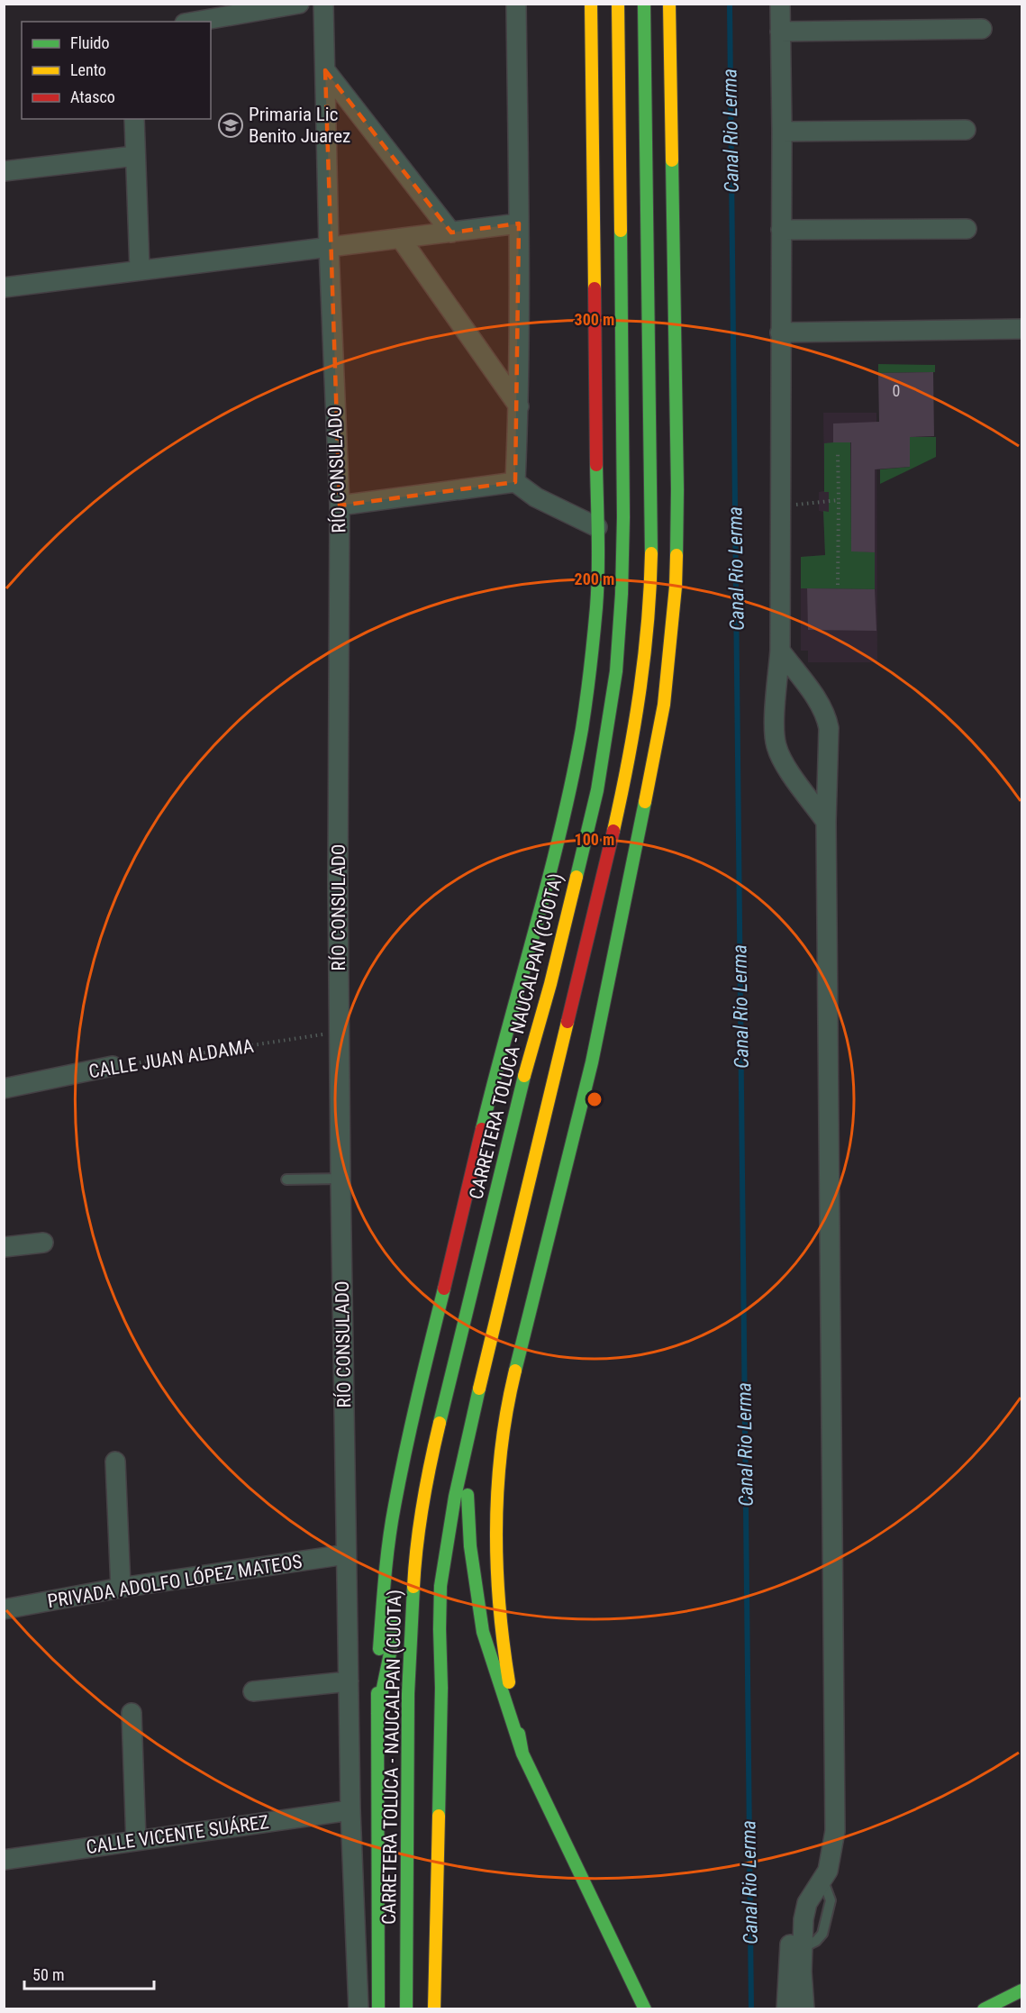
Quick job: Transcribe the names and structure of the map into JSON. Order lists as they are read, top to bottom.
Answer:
{
  "streets": {
    "main road": ["CARRETERA TOLUCA - NAUCALPAN (CUOTA)"],
    "street": [
      "RÍO CONSULADO",
      "CALLE JUAN ALDAMA",
      "PRIVADA ADOLFO LÓPEZ MATEOS",
      "CALLE VICENTE SUÁREZ"
    ]
  },
  "crossings": [
    ["RÍO CONSULADO", "CALLE JUAN ALDAMA"],
    ["RÍO CONSULADO", "PRIVADA ADOLFO LÓPEZ MATEOS"],
    ["RÍO CONSULADO", "CALLE VICENTE SUÁREZ"]
  ],
  "water": ["Canal Rio Lerma"],
  "places": {
    "school or university": ["Primaria Lic Benito Juarez"]
  },
  "house_numbers": ["0"],
  "legend": ["Fluido", "Lento", "Atasco"],
  "scale_bar": "50 m",
  "rings": ["300 m", "200 m", "100 m"]
}
